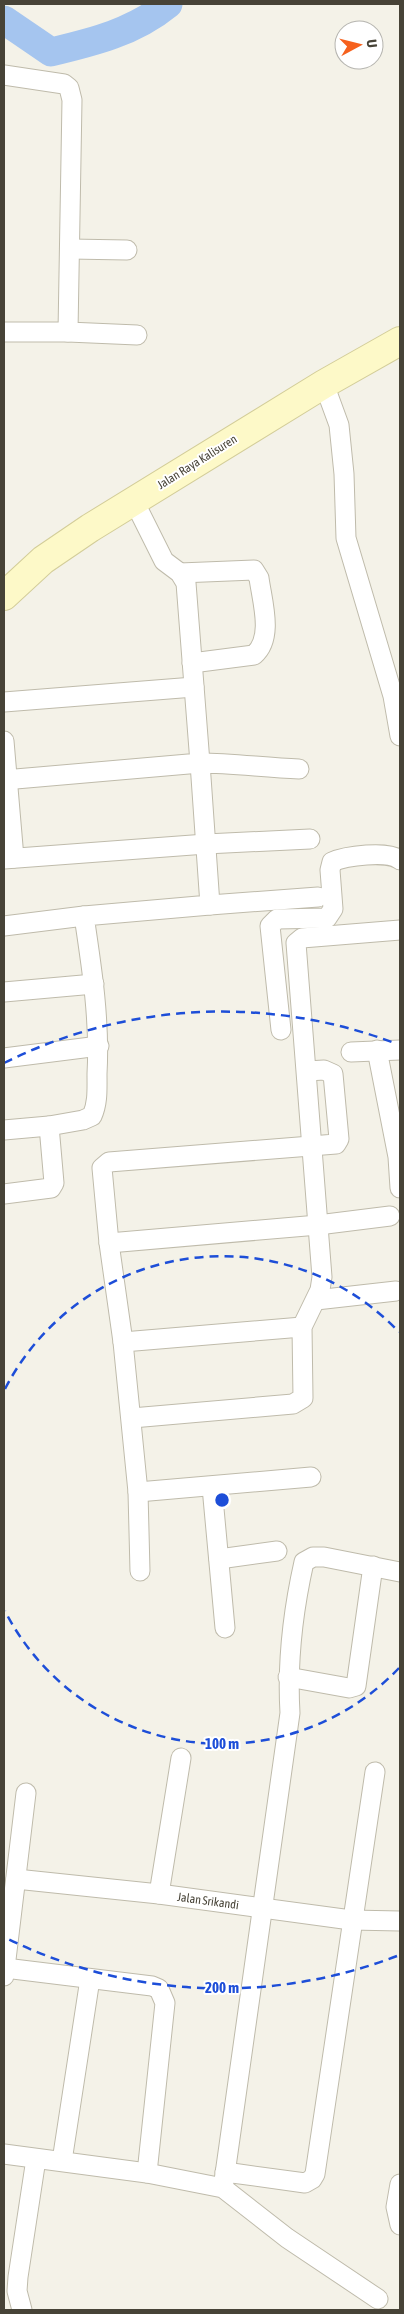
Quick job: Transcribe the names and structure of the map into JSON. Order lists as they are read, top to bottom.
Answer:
{
  "streets": {
    "main road": ["Jalan Raya Kalisuren"],
    "street": ["Jalan Srikandi"]
  },
  "north": "right",
  "rings": ["100 m", "200 m"]
}
